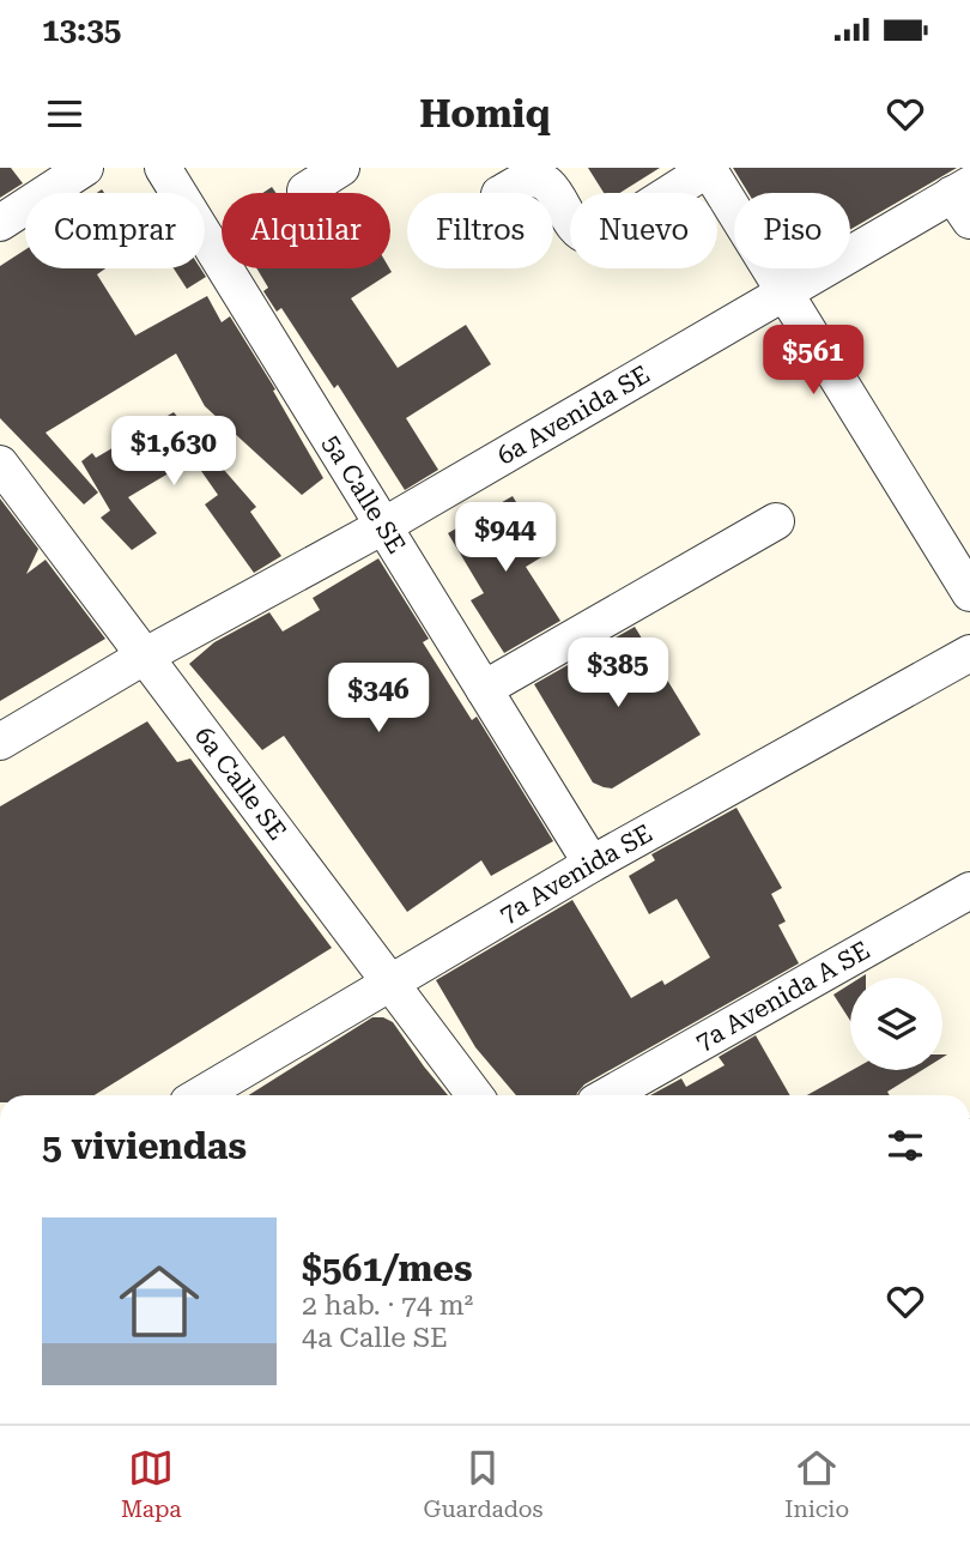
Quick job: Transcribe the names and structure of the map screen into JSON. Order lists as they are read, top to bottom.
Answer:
{
  "streets": {
    "street": [
      "6a Avenida SE",
      "5a Calle SE",
      "6a Calle SE",
      "7a Avenida SE",
      "7a Avenida A SE"
    ]
  },
  "crossings": [
    ["6a Avenida SE", "5a Calle SE"],
    ["6a Avenida SE", "6a Calle SE"],
    ["5a Calle SE", "7a Avenida SE"],
    ["6a Calle SE", "7a Avenida SE"]
  ],
  "page": {
    "status": "13:35",
    "header": "Homiq",
    "chip": [
      "Comprar",
      "Alquilar",
      "Filtros",
      "Nuevo",
      "Piso"
    ],
    "price": [
      "$561",
      "$1,630",
      "$944",
      "$385",
      "$346"
    ],
    "heading": "5 viviendas",
    "list": [
      {
        "name": "$561/mes",
        "note": "2 hab. · 74 m² · 4a Calle SE"
      }
    ],
    "tabs": ["Mapa", "Guardados", "Inicio"]
  }
}
